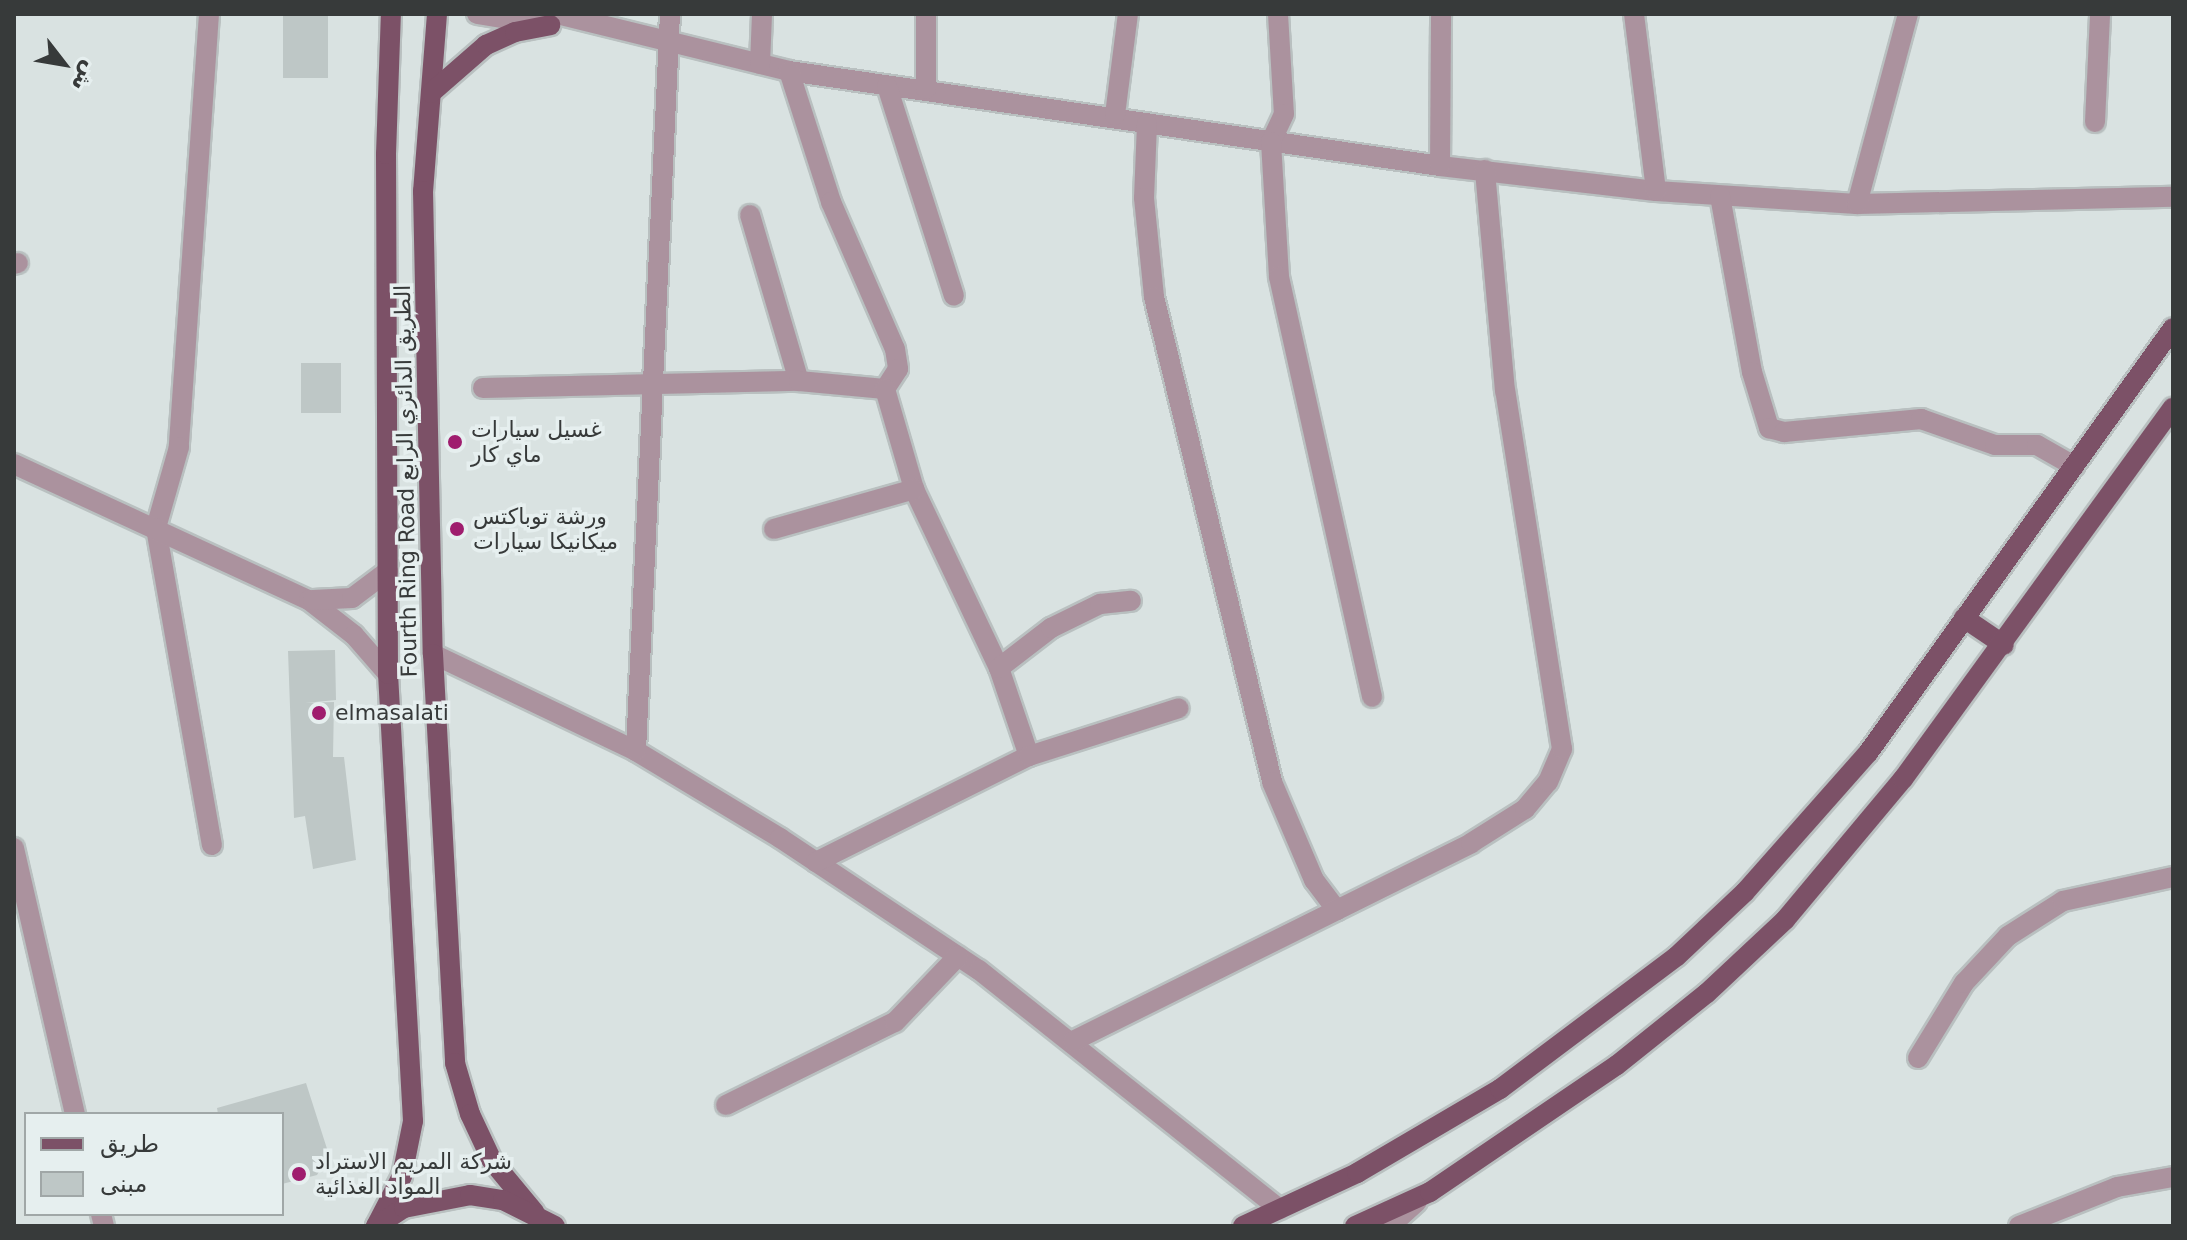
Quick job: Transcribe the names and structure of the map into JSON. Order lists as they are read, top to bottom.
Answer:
{
  "streets": {
    "main road": ["Fourth Ring Road الطريق الدائري الرابع"]
  },
  "places": [
    "غسيل سيارات ماي كار",
    "ورشة توباكتس ميكانيكا سيارات",
    "elmasalati",
    "شركة المريم الاستراد المواد الغذائية"
  ],
  "legend": ["طريق", "مبنى"],
  "north": "bottom right"
}
